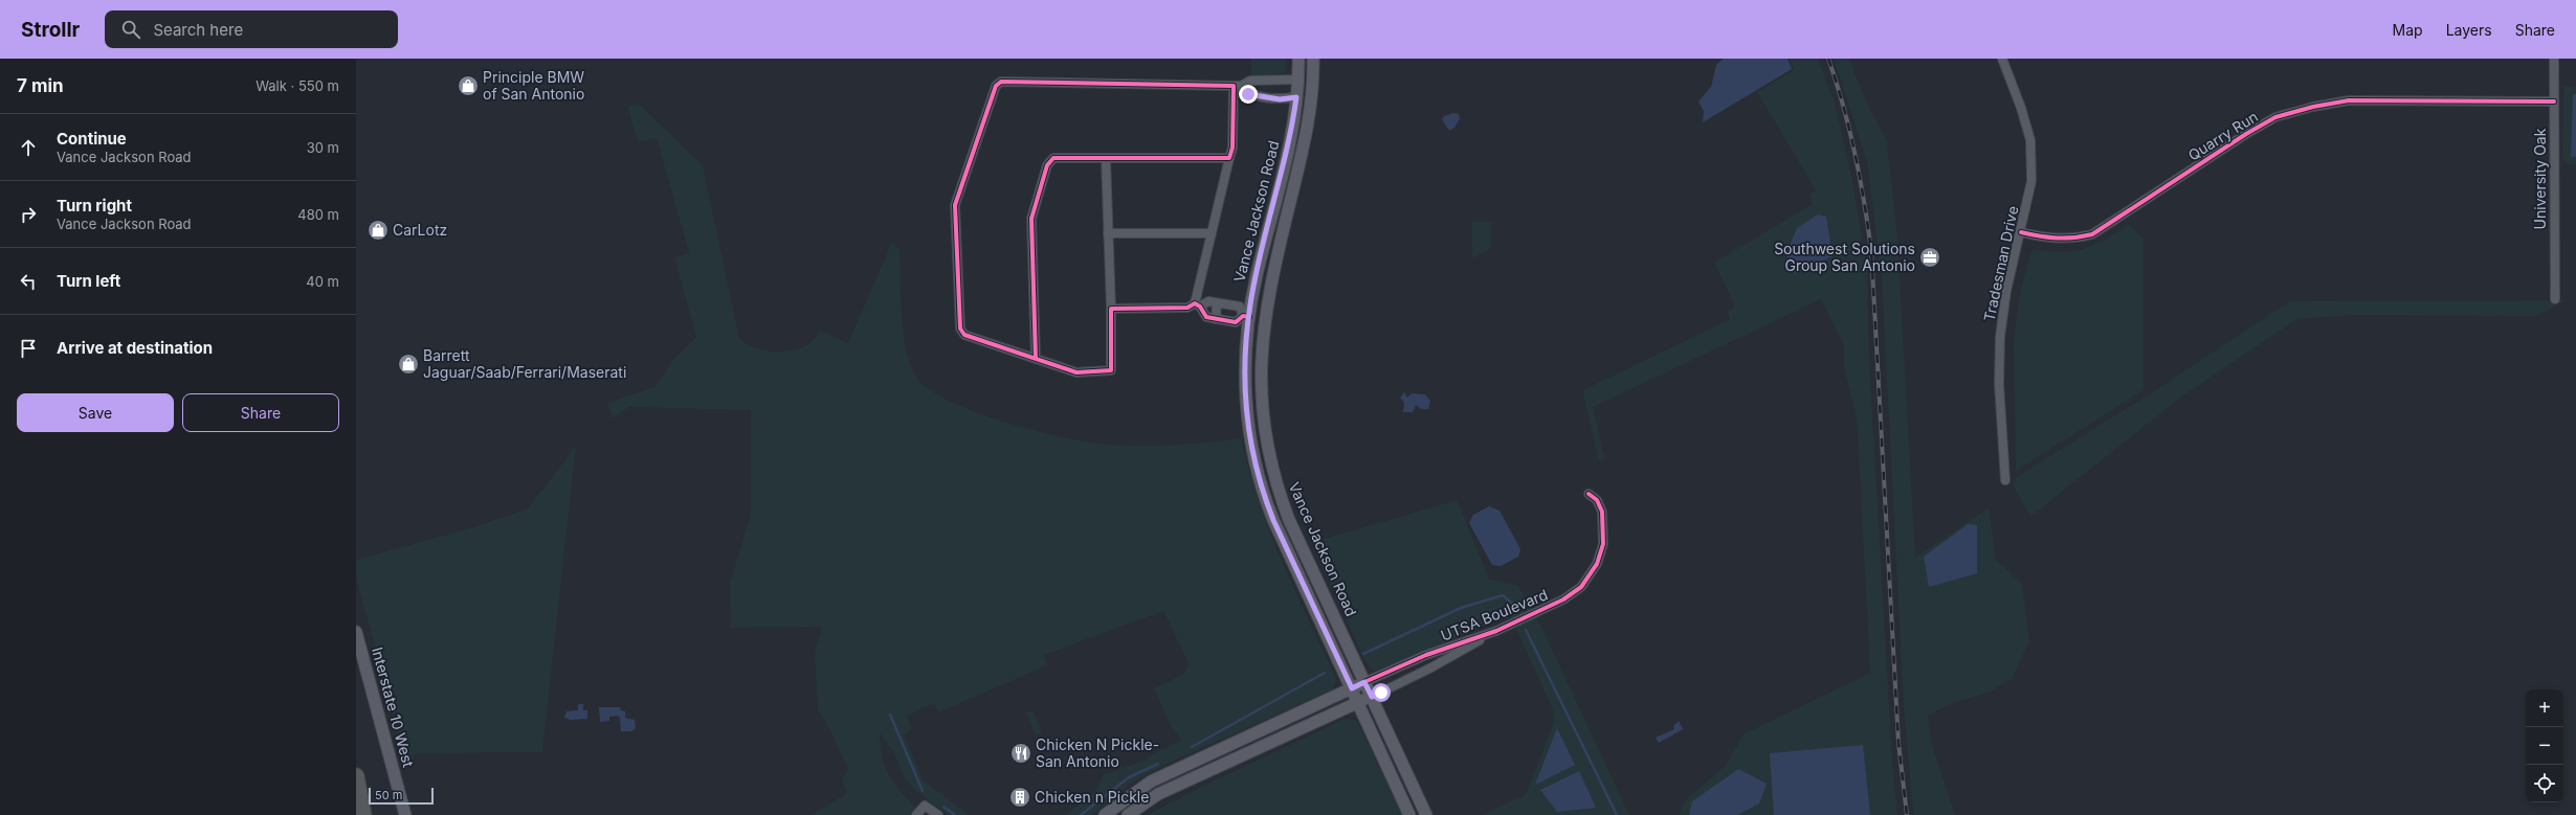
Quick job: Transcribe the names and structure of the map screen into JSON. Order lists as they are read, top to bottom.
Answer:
{
  "streets": {
    "main road": ["Vance Jackson Road", "UTSA Boulevard", "Interstate 10 West"],
    "street": ["Quarry Run", "University Oak", "Tradesman Drive"]
  },
  "crossings": [
    ["Quarry Run", "University Oak"],
    ["Quarry Run", "Tradesman Drive"],
    ["Vance Jackson Road", "UTSA Boulevard"]
  ],
  "places": {
    "shop": ["Principle BMW of San Antonio", "CarLotz", "Barrett Jaguar/Saab/Ferrari/Maserati"],
    "office": ["Southwest Solutions Group San Antonio"],
    "restaurant": ["Chicken N Pickle- San Antonio"],
    "building": ["Chicken n Pickle"]
  },
  "scale_bar": "50 m",
  "page": {
    "header": "Strollr",
    "search": "Search here",
    "nav": ["Map", "Layers", "Share"],
    "heading": ["7 min", "Walk · 550 m"],
    "list": [
      ["Continue", "Vance Jackson Road", "30 m"],
      ["Turn right", "Vance Jackson Road", "480 m"],
      ["Turn left", "40 m"],
      "Arrive at destination"
    ],
    "buttons": ["Save", "Share"],
    "map_buttons": ["+", "−"],
    "scale": "50 m"
  }
}
